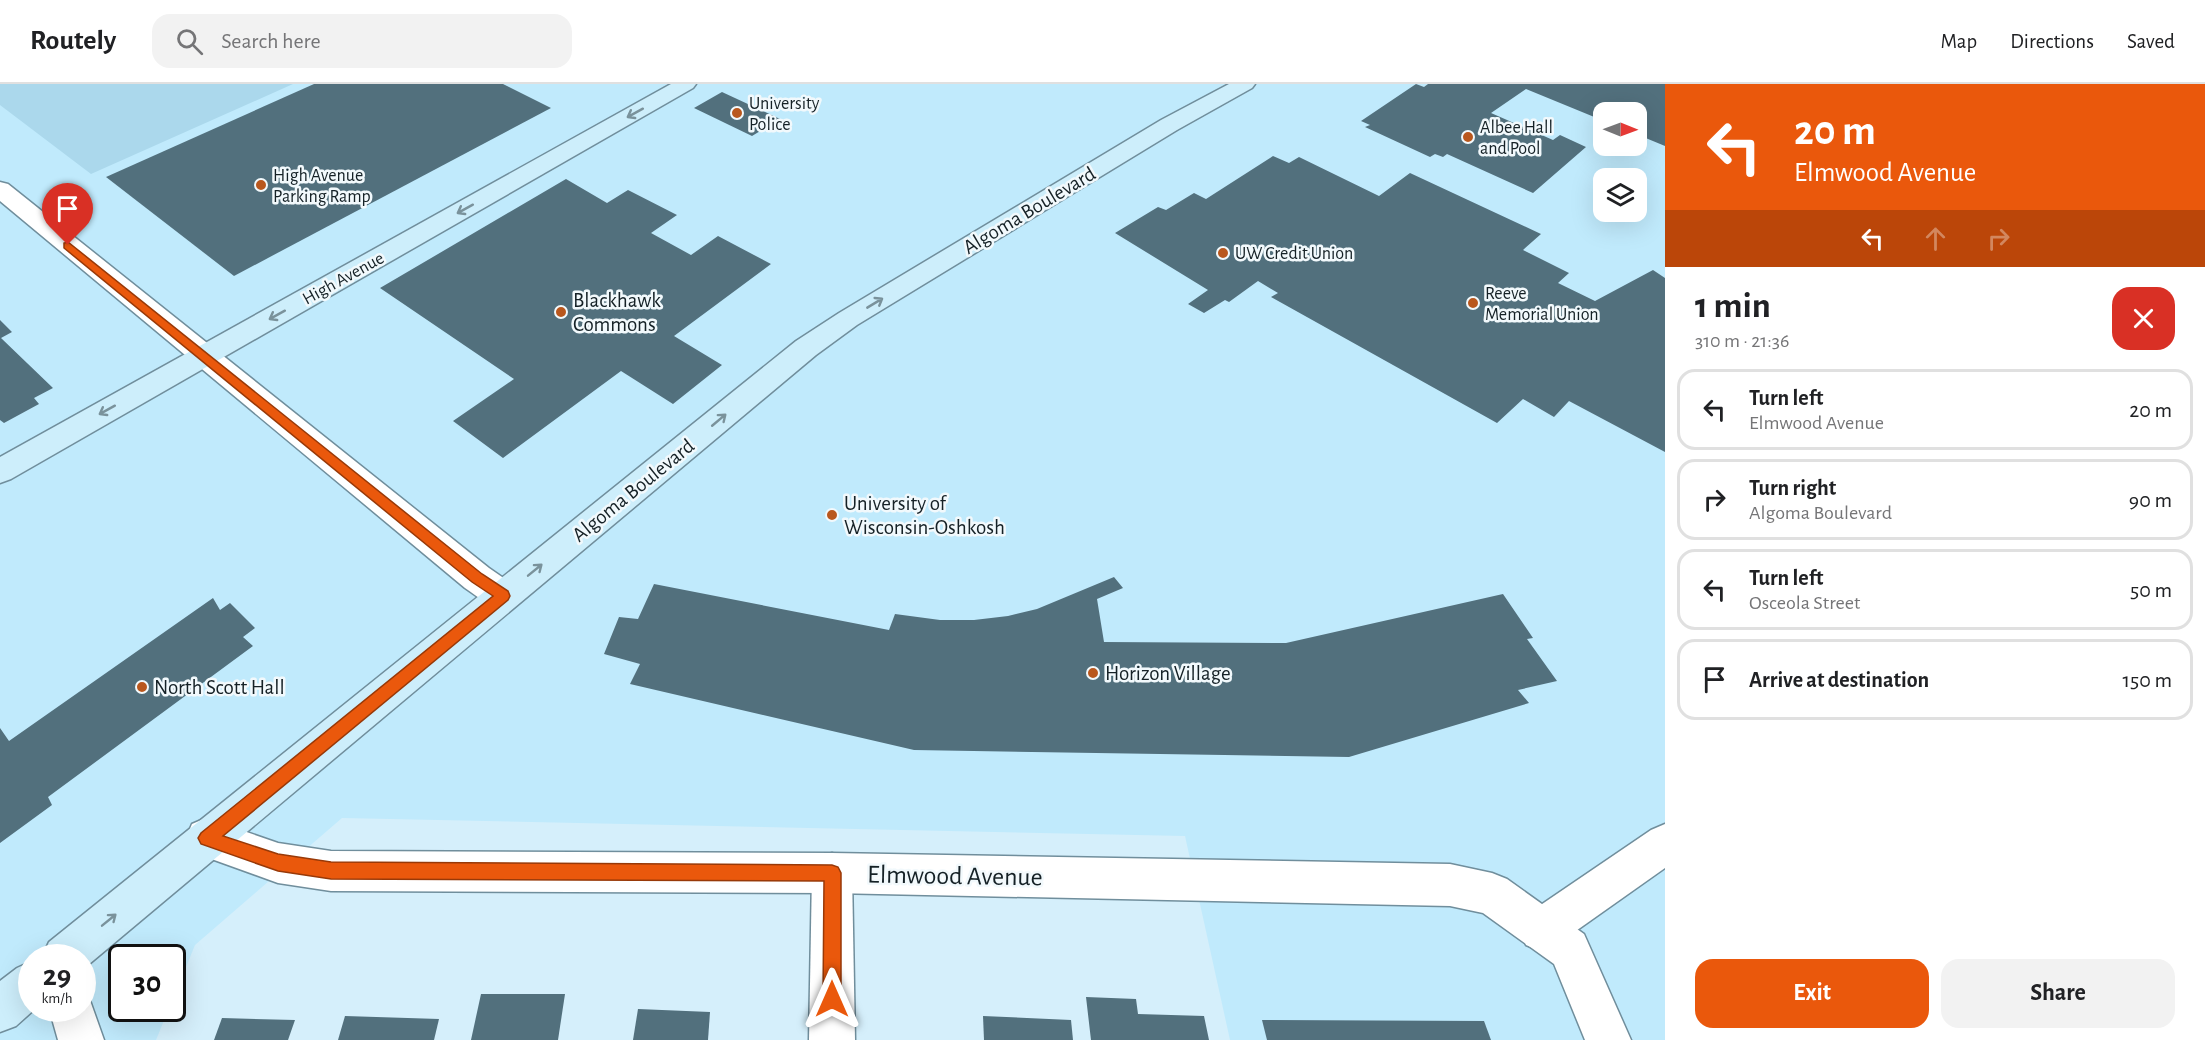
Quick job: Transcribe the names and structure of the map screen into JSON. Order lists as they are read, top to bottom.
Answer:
{
  "streets": {
    "main road": ["Algoma Boulevard", "High Avenue"],
    "street": ["Elmwood Avenue"]
  },
  "crossings": [
    ["Algoma Boulevard", "Elmwood Avenue"]
  ],
  "one_way": ["Algoma Boulevard", "High Avenue"],
  "places": [
    "University Police",
    "Albee Hall and Pool",
    "High Avenue Parking Ramp",
    "UW Credit Union",
    "Reeve Memorial Union",
    "Blackhawk Commons",
    "University of Wisconsin-Oshkosh",
    "Horizon Village",
    "North Scott Hall"
  ],
  "north": "right",
  "page": {
    "header": "Routely",
    "search": "Search here",
    "nav": ["Map", "Directions", "Saved"],
    "turn": ["20 m", "Elmwood Avenue"],
    "heading": ["1 min", "310 m · 21:36"],
    "list": [
      {
        "name": "Turn left",
        "note": "Elmwood Avenue",
        "value": "20 m"
      },
      {
        "name": "Turn right",
        "note": "Algoma Boulevard",
        "value": "90 m"
      },
      {
        "name": "Turn left",
        "note": "Osceola Street",
        "value": "50 m"
      },
      {
        "name": "Arrive at destination",
        "value": "150 m"
      }
    ],
    "speed": "29 km/h",
    "limit": "30",
    "buttons": ["Exit", "Share"]
  }
}
